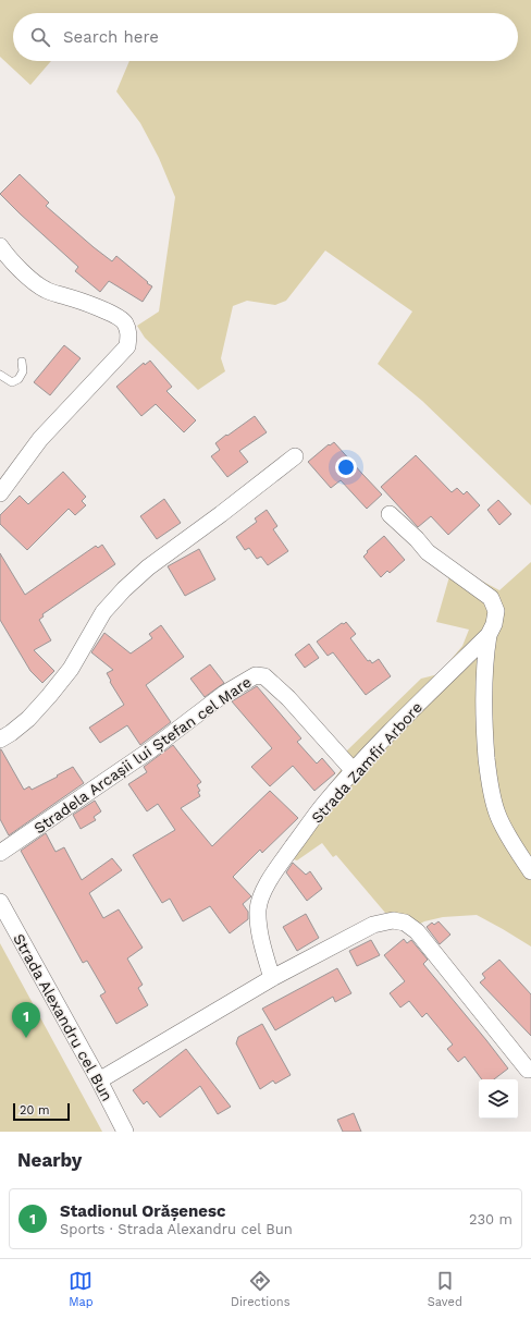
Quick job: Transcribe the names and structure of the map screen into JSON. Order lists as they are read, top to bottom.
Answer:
{
  "streets": {
    "street": ["Stradela Arcașii lui Ștefan cel Mare", "Strada Zamfir Arbore", "Strada Alexandru cel Bun"]
  },
  "crossings": [
    ["Stradela Arcașii lui Ștefan cel Mare", "Strada Zamfir Arbore"]
  ],
  "scale_bar": "20 m",
  "page": {
    "search": "Search here",
    "pins": "1",
    "scale": "20 m",
    "heading": "Nearby",
    "list": [
      {
        "mark": "1",
        "name": "Stadionul Orășenesc",
        "note": "Sports · Strada Alexandru cel Bun",
        "value": "230 m"
      }
    ],
    "nav": ["Map", "Directions", "Saved"]
  }
}
